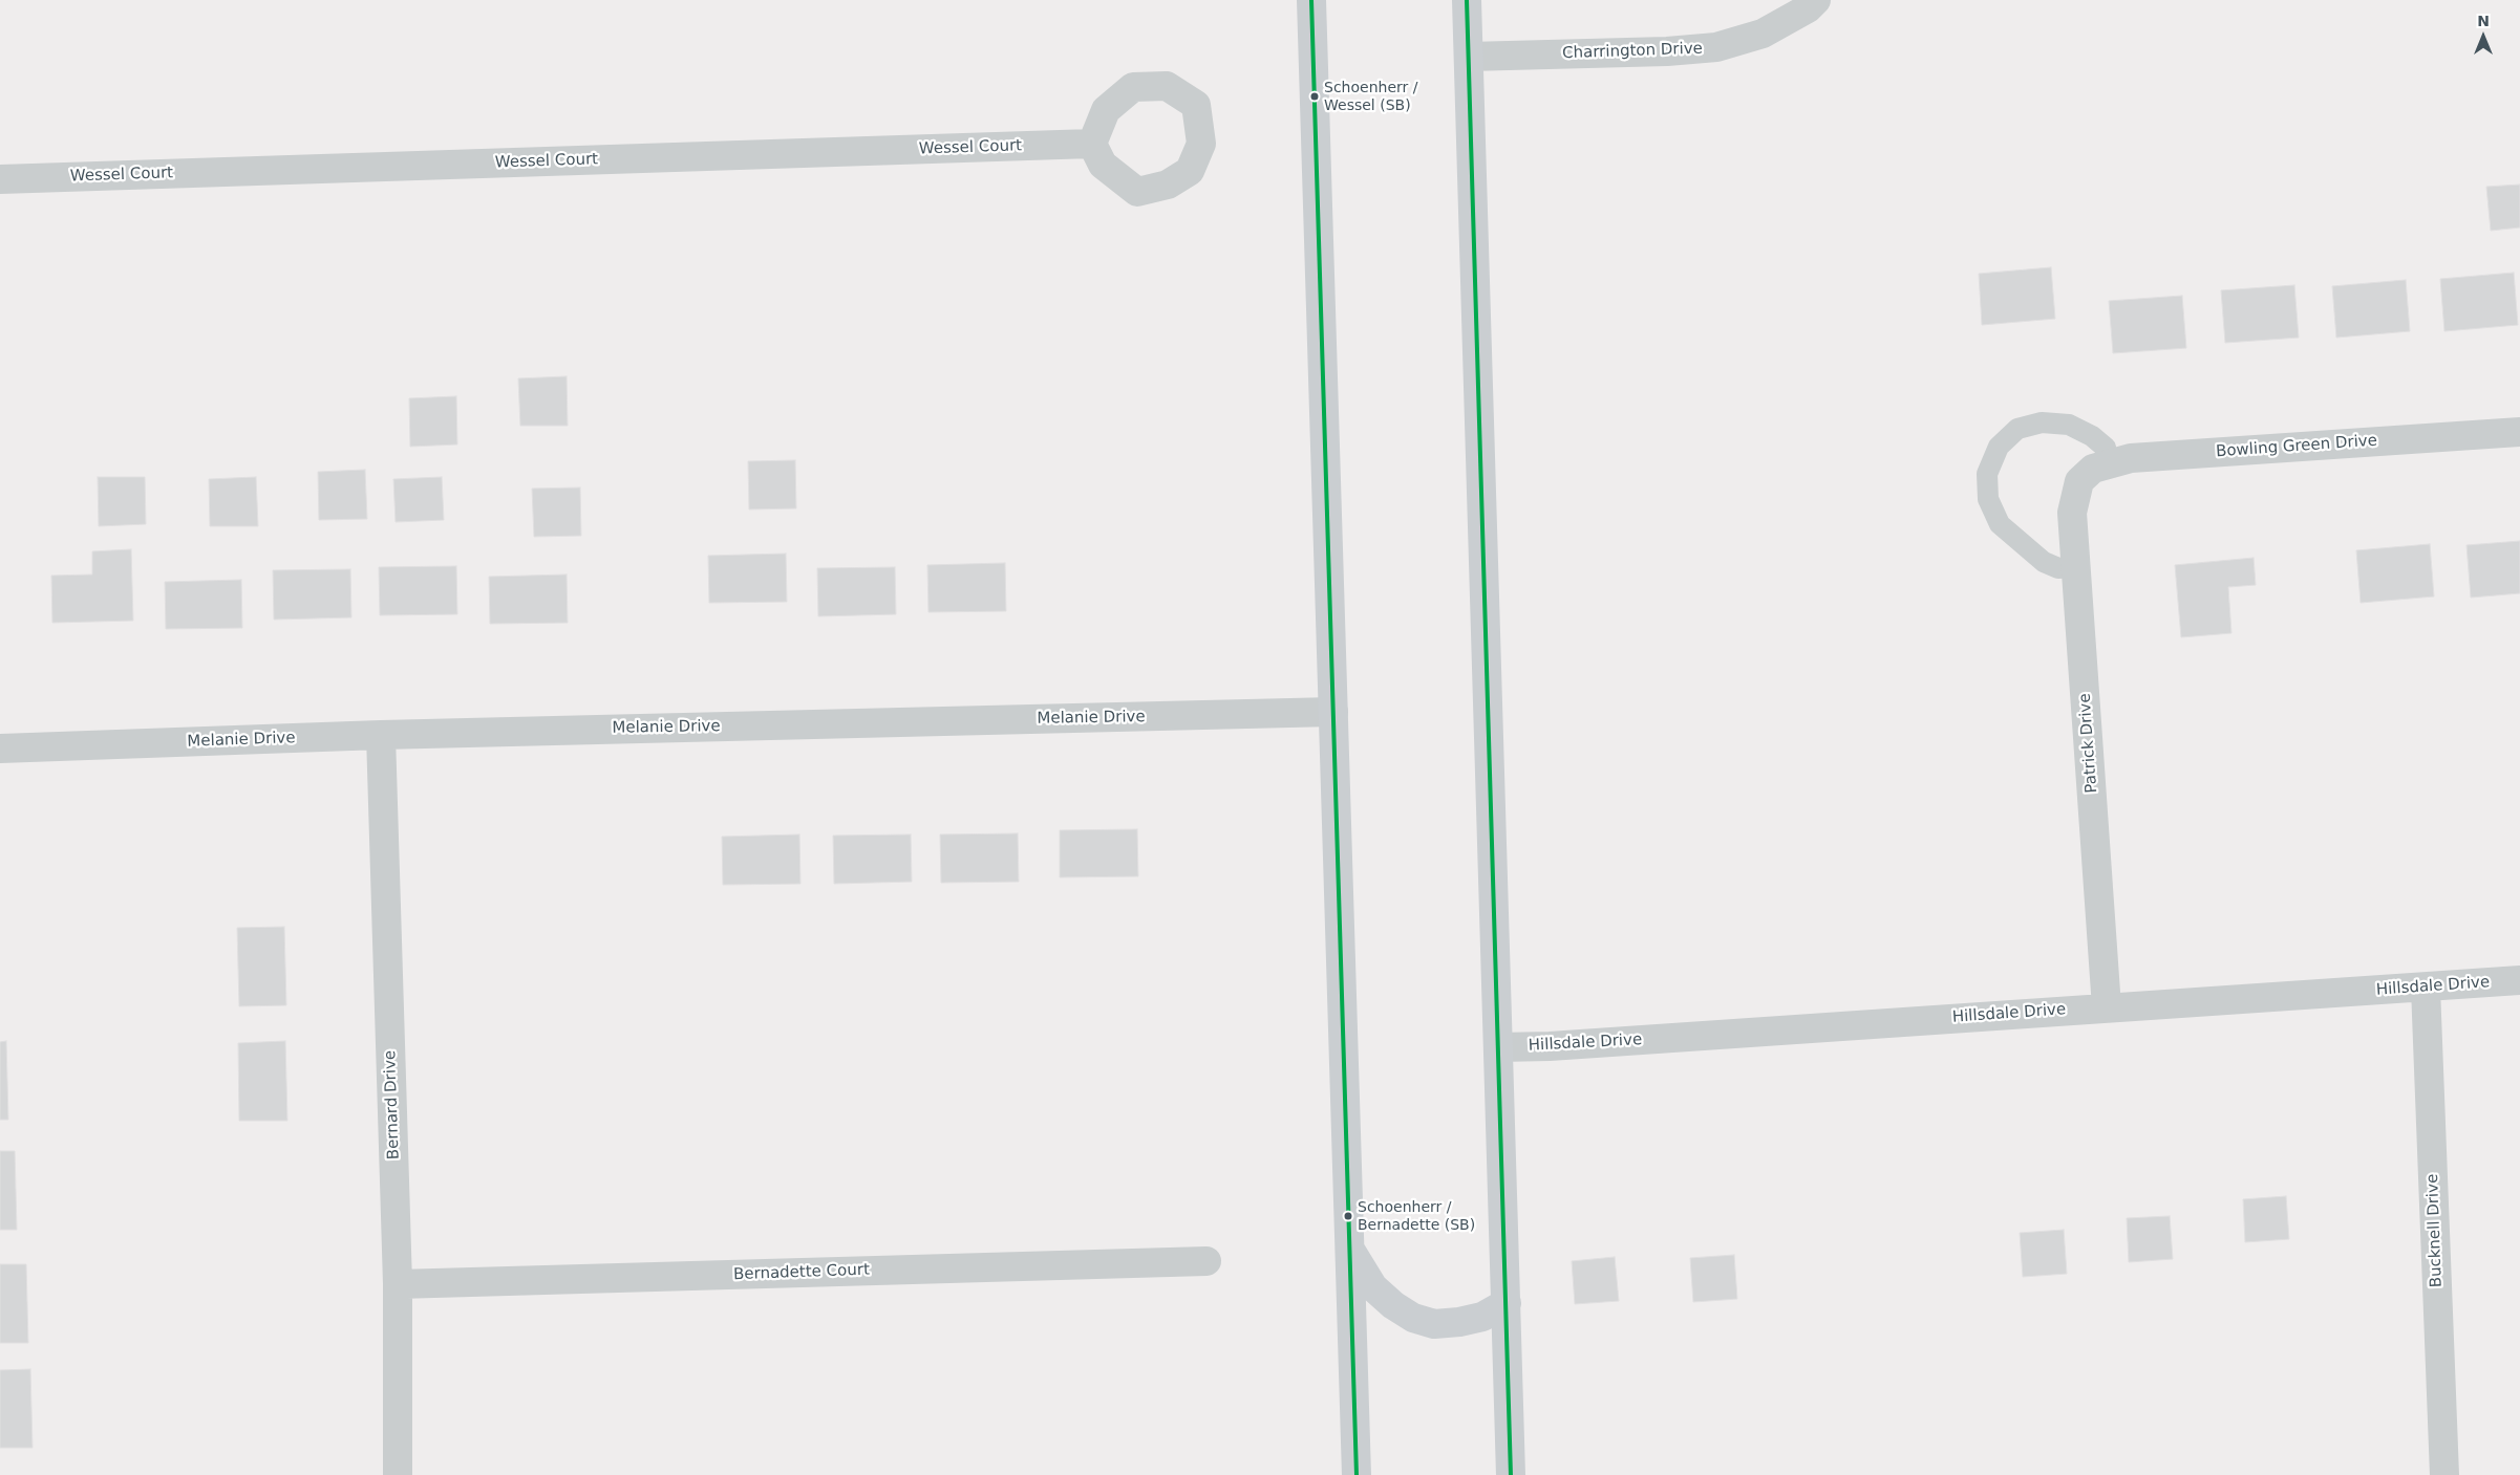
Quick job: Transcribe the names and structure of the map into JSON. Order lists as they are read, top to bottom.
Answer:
{
  "streets": {
    "street": [
      "Charrington Drive",
      "Wessel Court",
      "Bowling Green Drive",
      "Melanie Drive",
      "Patrick Drive",
      "Hillsdale Drive",
      "Bernard Drive",
      "Bucknell Drive",
      "Bernadette Court"
    ]
  },
  "crossings": [
    ["Bowling Green Drive", "Patrick Drive"],
    ["Melanie Drive", "Bernard Drive"],
    ["Patrick Drive", "Hillsdale Drive"],
    ["Hillsdale Drive", "Bucknell Drive"],
    ["Bernard Drive", "Bernadette Court"]
  ],
  "places": ["Schoenherr / Wessel (SB)", "Schoenherr / Bernadette (SB)"],
  "north": "top"
}
